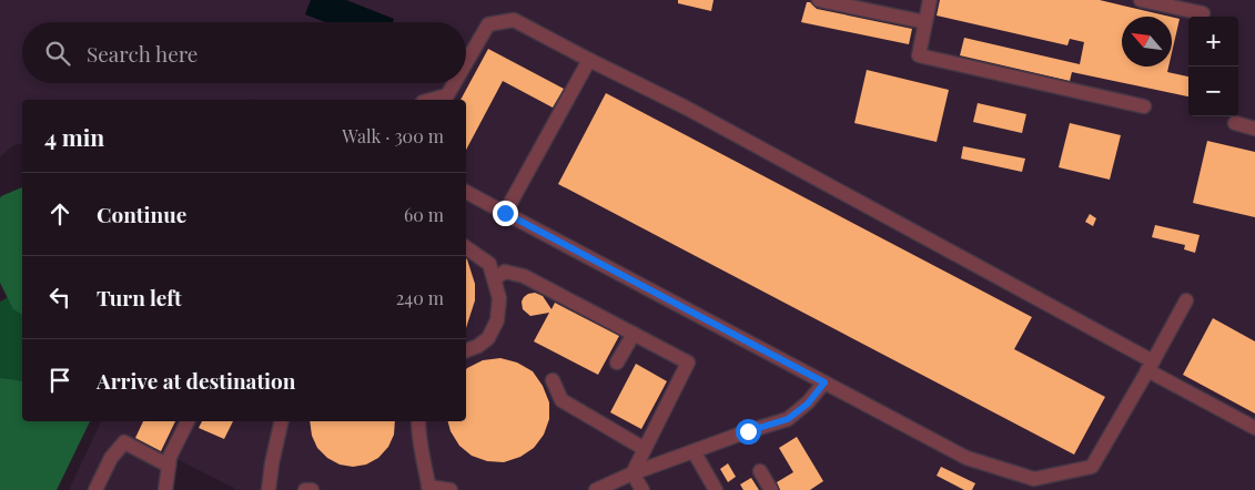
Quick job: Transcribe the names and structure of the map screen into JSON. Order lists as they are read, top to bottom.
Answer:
{
  "north": "top left",
  "page": {
    "map_buttons": ["+", "−"],
    "search": "Search here",
    "heading": ["4 min", "Walk · 300 m"],
    "list": [
      ["Continue", "60 m"],
      ["Turn left", "240 m"],
      "Arrive at destination"
    ]
  }
}
